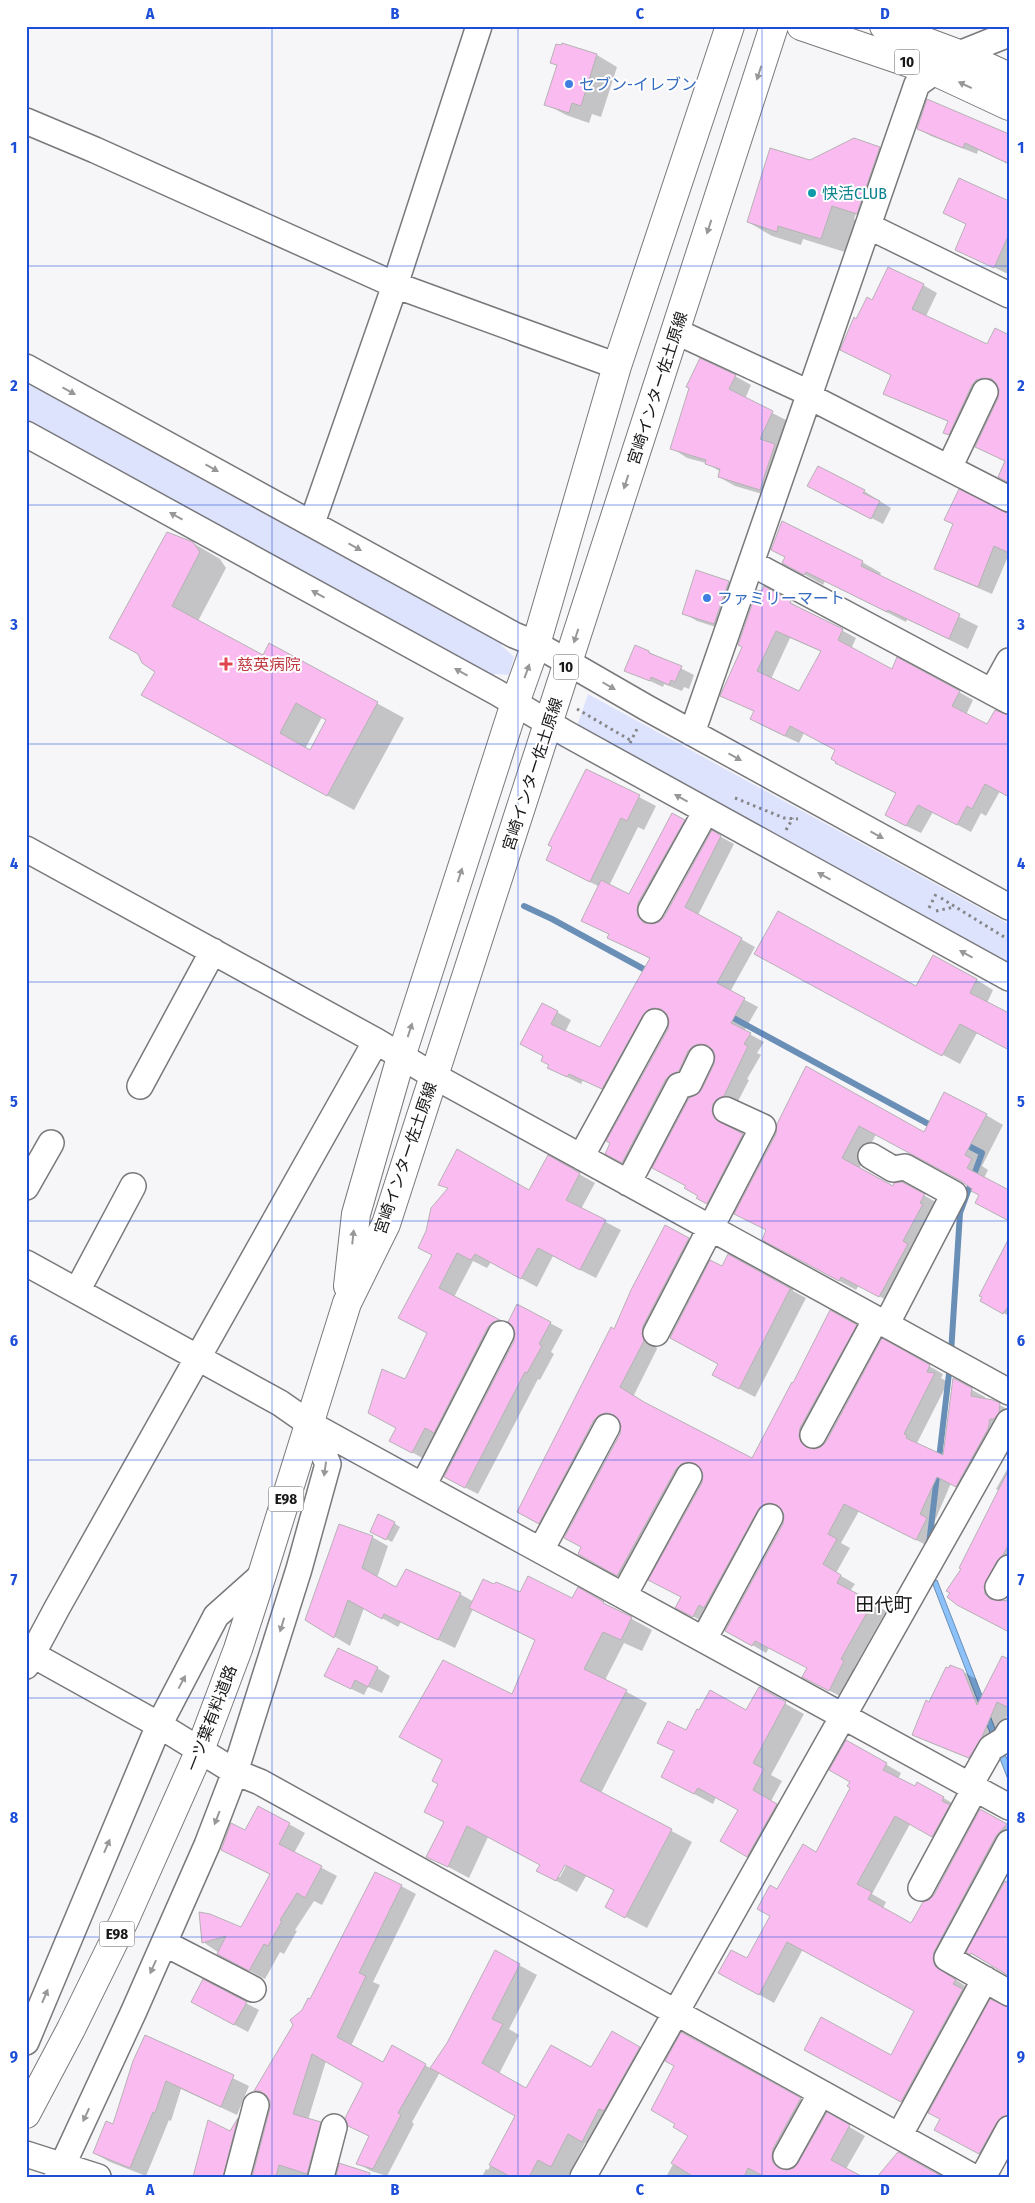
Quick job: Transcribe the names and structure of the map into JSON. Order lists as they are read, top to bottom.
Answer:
{
  "streets": {
    "main road": [
      "10",
      "宮崎インター佐土原線",
      "E98",
      "一ツ葉有料道路"
    ]
  },
  "crossings": [
    ["宮崎インター佐土原線", "一ツ葉有料道路"]
  ],
  "districts": ["田代町"],
  "places": {
    "other": ["セブン-イレブン", "快活CLUB", "ファミリーマート"],
    "health": ["慈英病院"]
  },
  "grid": {
    "columns": [
      "A",
      "B",
      "C",
      "D"
    ],
    "rows": [
      "1",
      "2",
      "3",
      "4",
      "5",
      "6",
      "7",
      "8",
      "9"
    ]
  }
}
